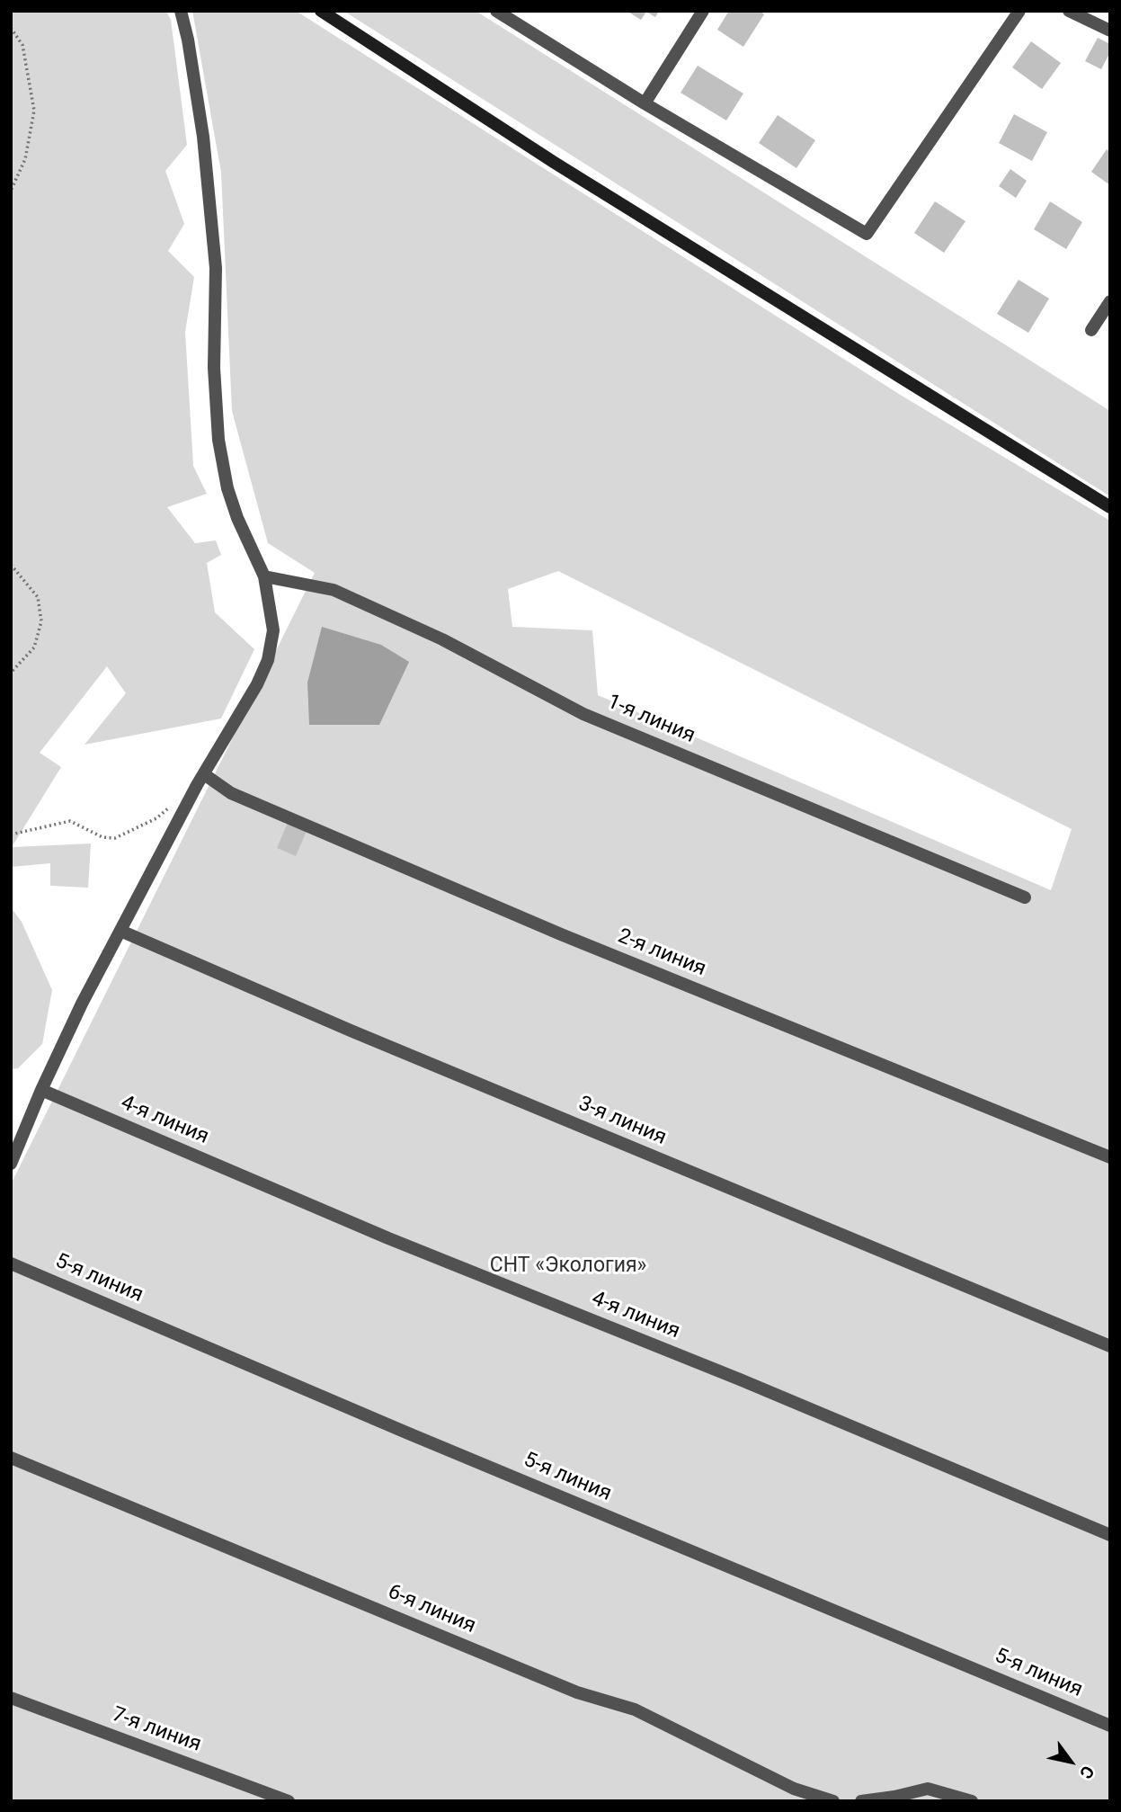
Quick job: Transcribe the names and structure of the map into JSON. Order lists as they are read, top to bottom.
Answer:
{
  "streets": {
    "street": [
      "1-я линия",
      "2-я линия",
      "4-я линия",
      "3-я линия",
      "5-я линия",
      "6-я линия",
      "7-я линия"
    ]
  },
  "parks": ["СНТ «Экология»"],
  "north": "bottom right"
}
